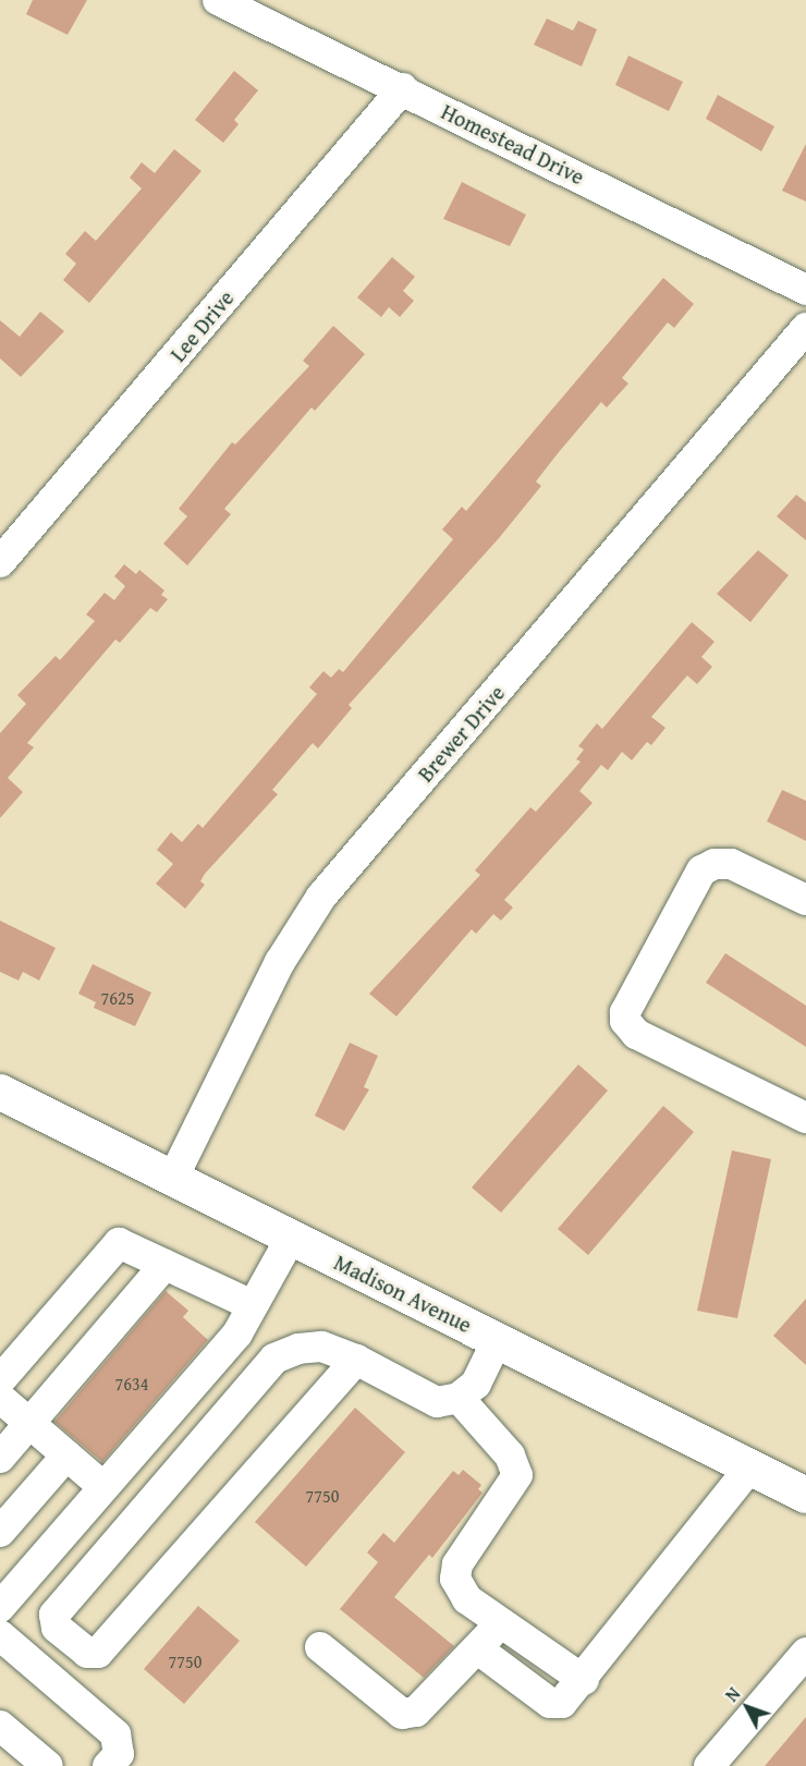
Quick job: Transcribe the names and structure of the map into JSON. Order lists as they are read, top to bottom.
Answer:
{
  "streets": {
    "main road": ["Madison Avenue"],
    "street": ["Homestead Drive", "Lee Drive", "Brewer Drive"]
  },
  "crossings": [
    ["Homestead Drive", "Lee Drive"],
    ["Brewer Drive", "Madison Avenue"]
  ],
  "house_numbers": [
    "7625",
    "7634",
    "7750",
    "7750"
  ],
  "north": "top left"
}
